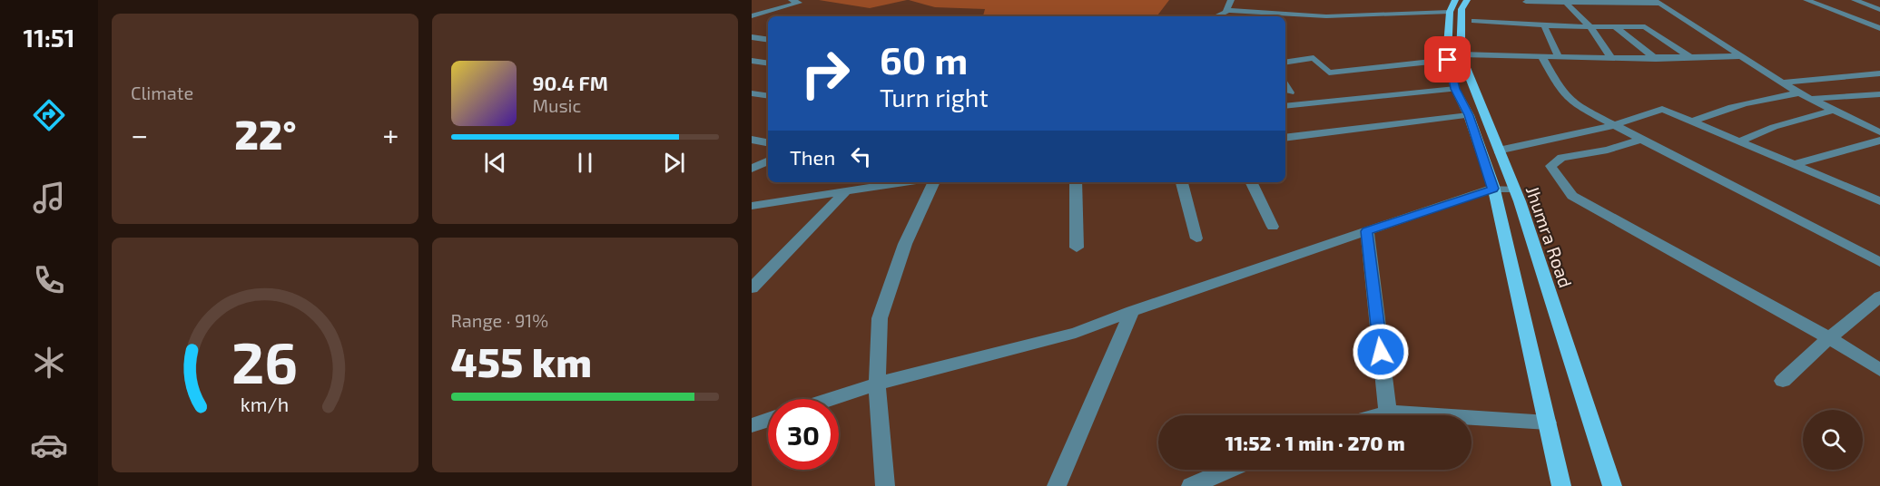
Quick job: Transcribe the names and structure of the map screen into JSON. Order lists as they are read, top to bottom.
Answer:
{
  "streets": {
    "main road": ["Jhumra Road"]
  },
  "page": {
    "tabs": "11:51",
    "tile": [
      "Climate",
      ["Range · 91%", "455 km"]
    ],
    "turn": ["60 m", "Turn right"],
    "song": ["90.4 FM", "Music"],
    "heat": ["−", "22°", "+"],
    "then": "Then",
    "limit": "30",
    "trip": "11:52 · 1 min · 270 m",
    "gauge": ["26", "km/h"]
  }
}
